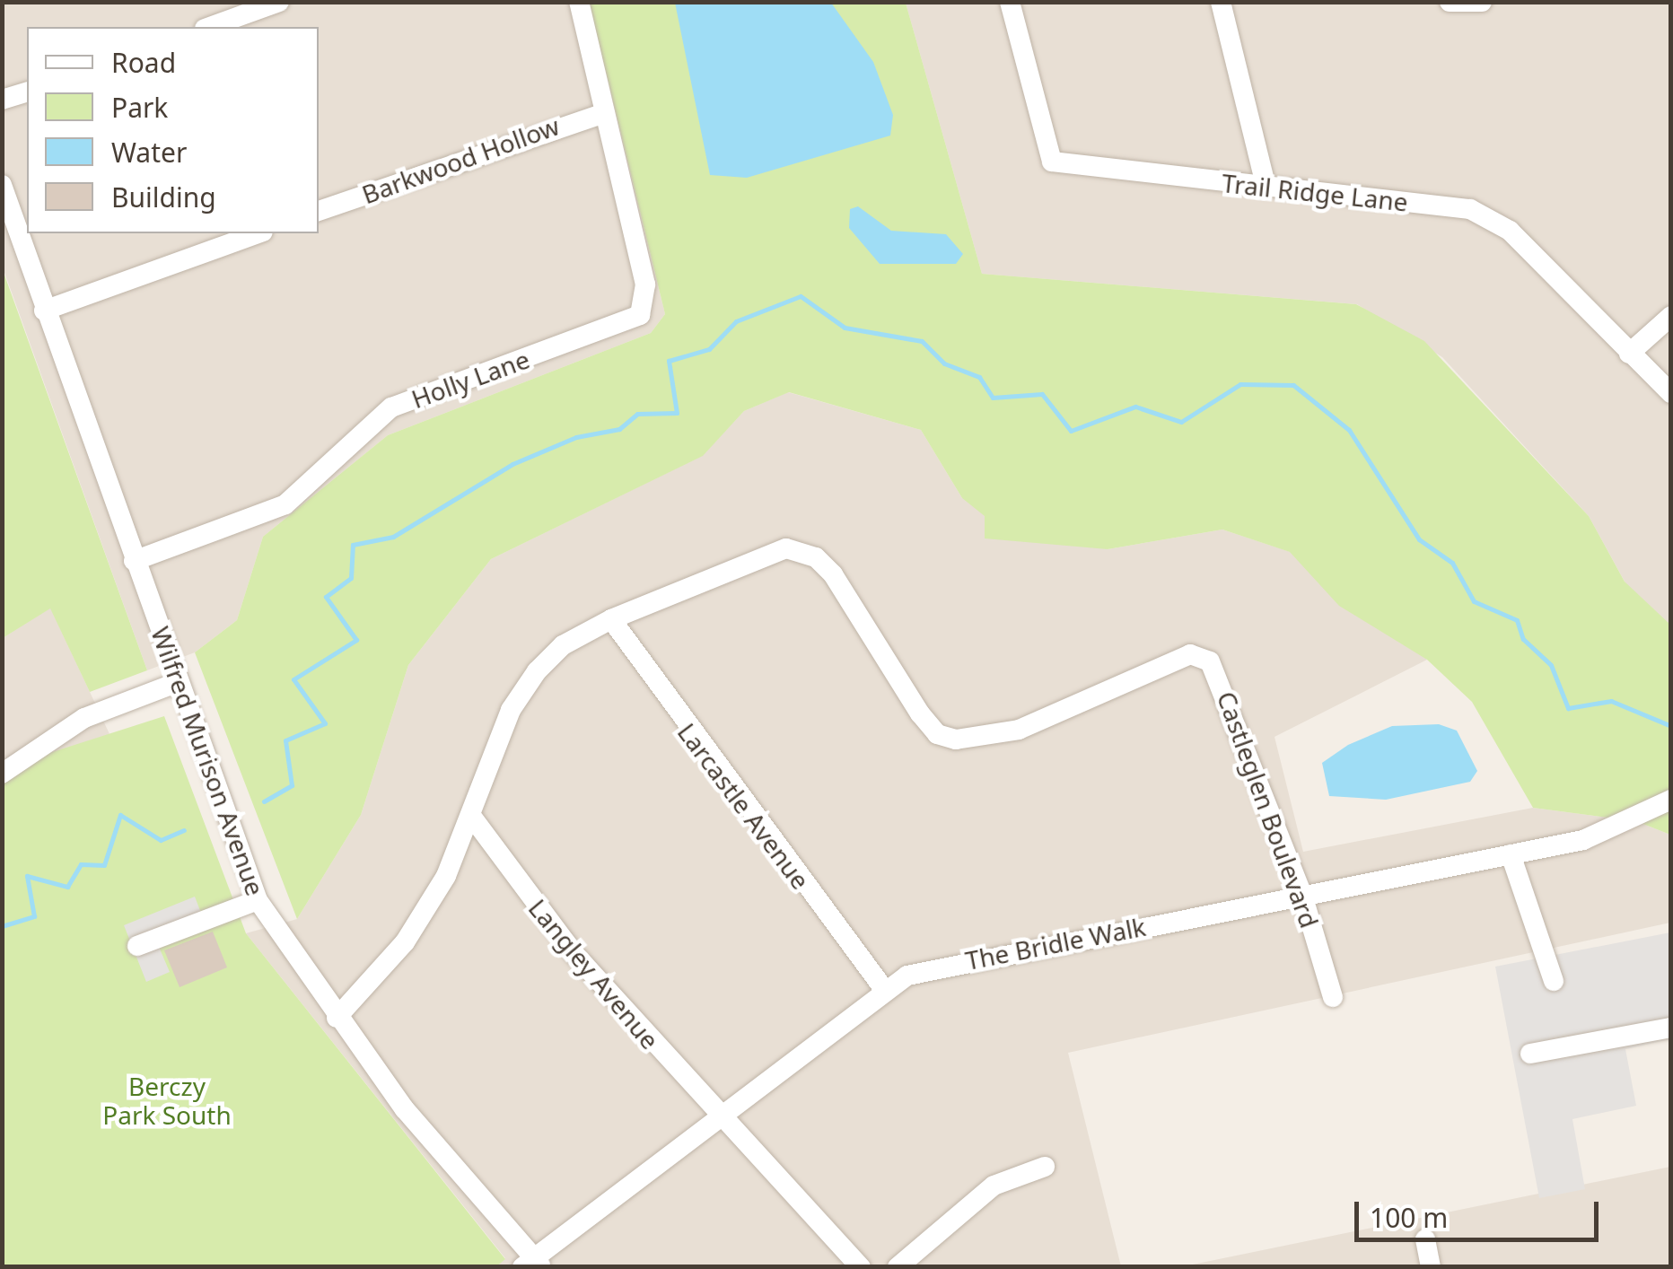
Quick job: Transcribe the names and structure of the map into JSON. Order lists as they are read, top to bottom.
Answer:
{
  "streets": {
    "street": [
      "Barkwood Hollow",
      "Trail Ridge Lane",
      "Holly Lane",
      "Wilfred Murison Avenue",
      "Larcastle Avenue",
      "Castleglen Boulevard",
      "The Bridle Walk",
      "Langley Avenue"
    ]
  },
  "crossings": [
    ["Barkwood Hollow", "Holly Lane"],
    ["Holly Lane", "Wilfred Murison Avenue"],
    ["Wilfred Murison Avenue", "Castleglen Boulevard"],
    ["Wilfred Murison Avenue", "The Bridle Walk"],
    ["Larcastle Avenue", "Castleglen Boulevard"],
    ["Larcastle Avenue", "The Bridle Walk"],
    ["Castleglen Boulevard", "The Bridle Walk"],
    ["Castleglen Boulevard", "Langley Avenue"],
    ["The Bridle Walk", "Langley Avenue"]
  ],
  "parks": ["Berczy Park South"],
  "legend": [
    "Road",
    "Park",
    "Water",
    "Building"
  ],
  "scale_bar": "100 m"
}
